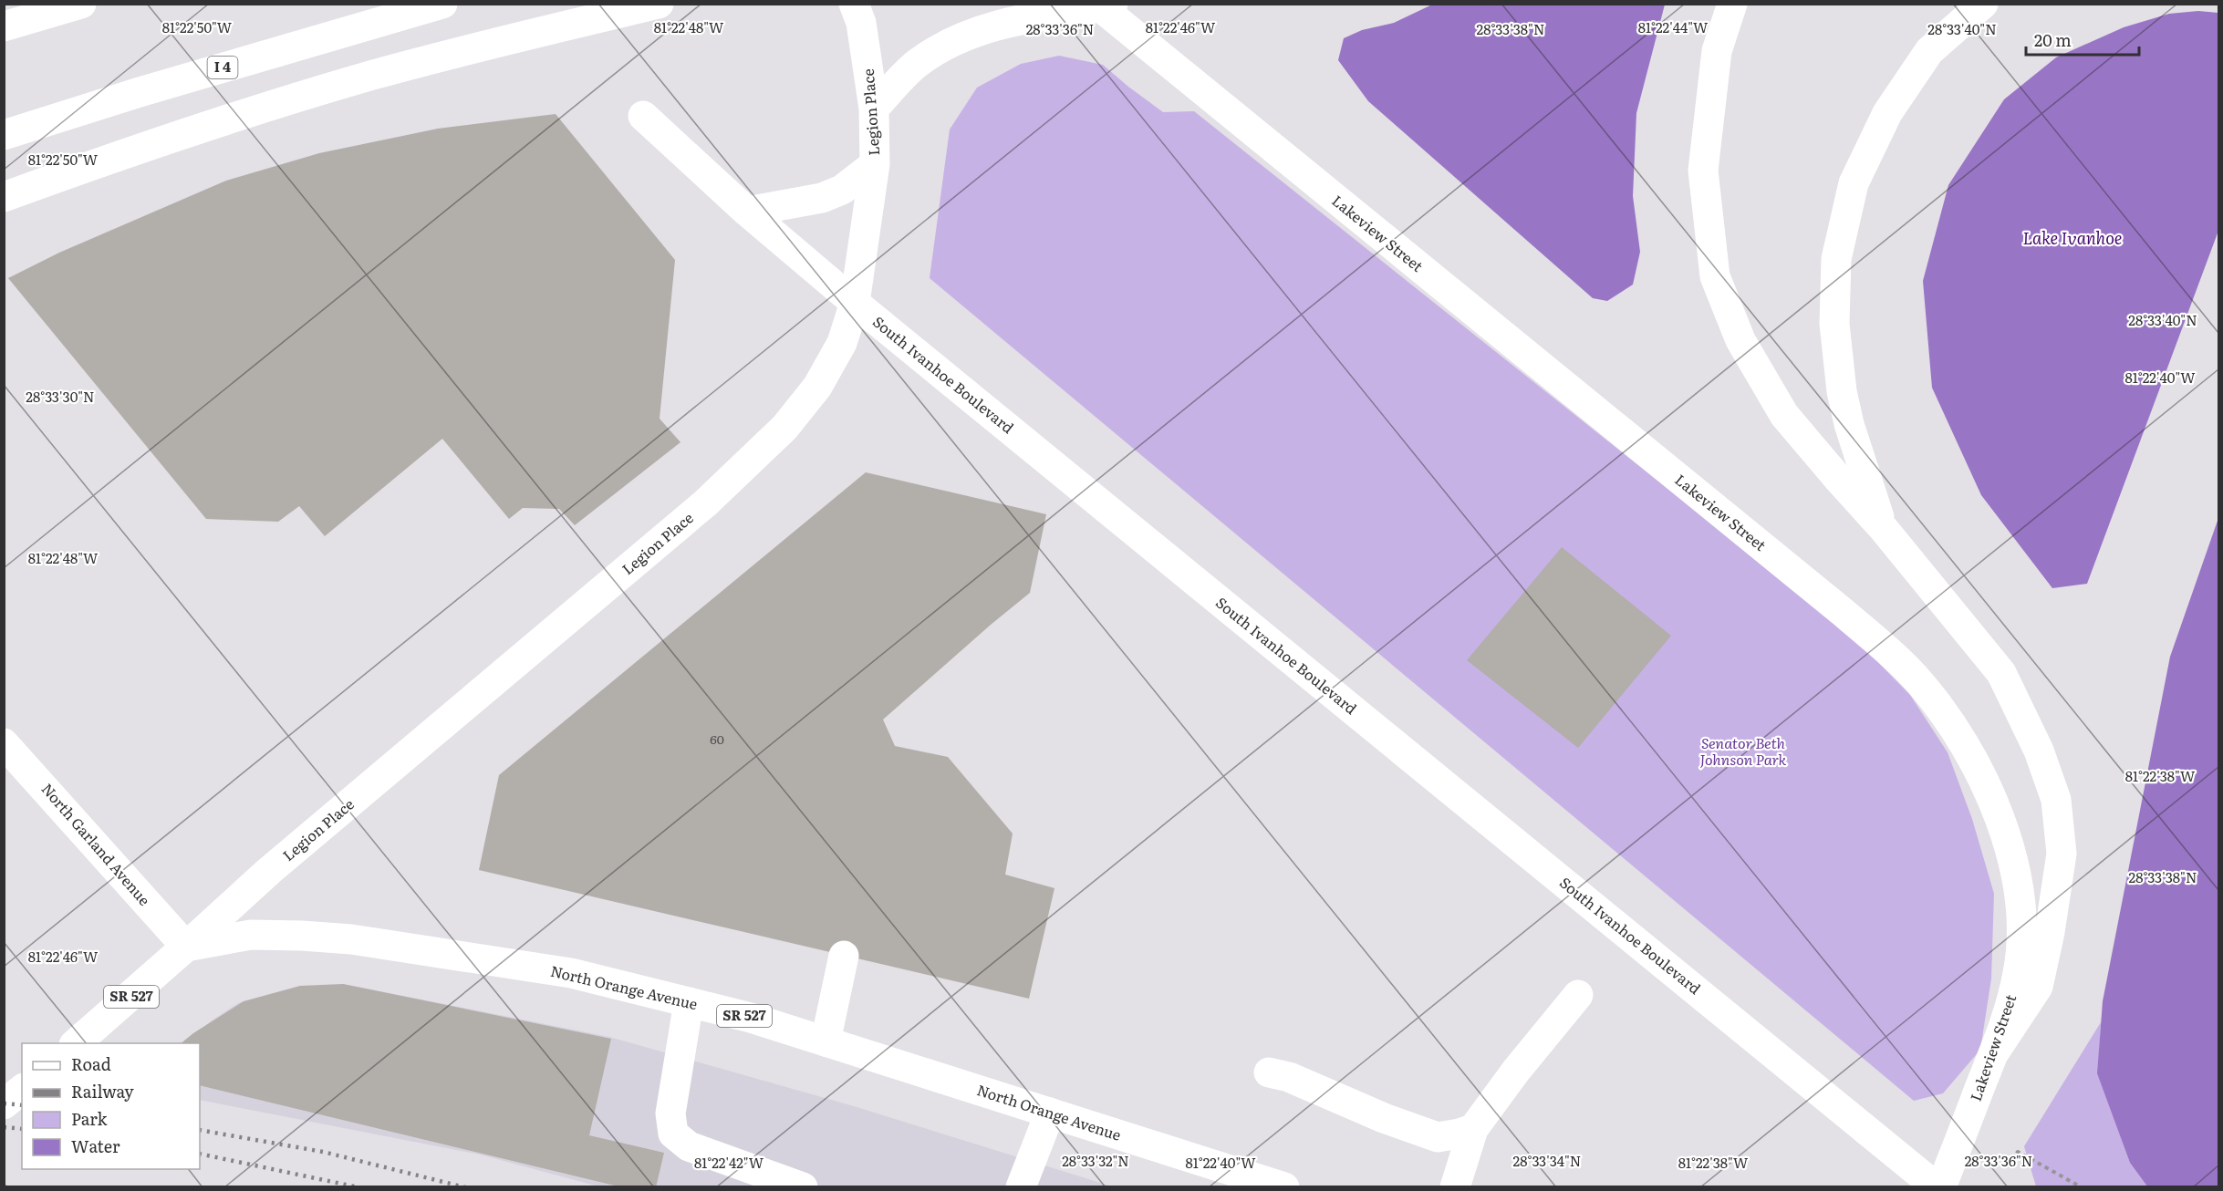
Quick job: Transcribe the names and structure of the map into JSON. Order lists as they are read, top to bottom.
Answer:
{
  "streets": {
    "main road": [
      "I 4",
      "Legion Place",
      "Lakeview Street",
      "South Ivanhoe Boulevard",
      "North Garland Avenue",
      "North Orange Avenue",
      "SR 527"
    ]
  },
  "crossings": [
    ["Legion Place", "South Ivanhoe Boulevard"],
    ["Legion Place", "North Garland Avenue"],
    ["Legion Place", "North Orange Avenue"],
    ["Legion Place", "SR 527"],
    ["North Garland Avenue", "North Orange Avenue"],
    ["North Garland Avenue", "SR 527"],
    ["North Orange Avenue", "SR 527"]
  ],
  "water": ["Lake Ivanhoe"],
  "parks": ["Senator Beth Johnson Park"],
  "house_numbers": ["60"],
  "legend": [
    "Road",
    "Railway",
    "Park",
    "Water"
  ],
  "scale_bar": "20 m",
  "coordinates": [
    "81°22'48\"W",
    "81°22'50\"W",
    "81°22'46\"W",
    "81°22'44\"W",
    "28°33'36\"N",
    "28°33'38\"N",
    "28°33'40\"N",
    "81°22'40\"W",
    "28°33'30\"N",
    "81°22'38\"W",
    "28°33'32\"N",
    "28°33'34\"N",
    "81°22'42\"W"
  ]
}
